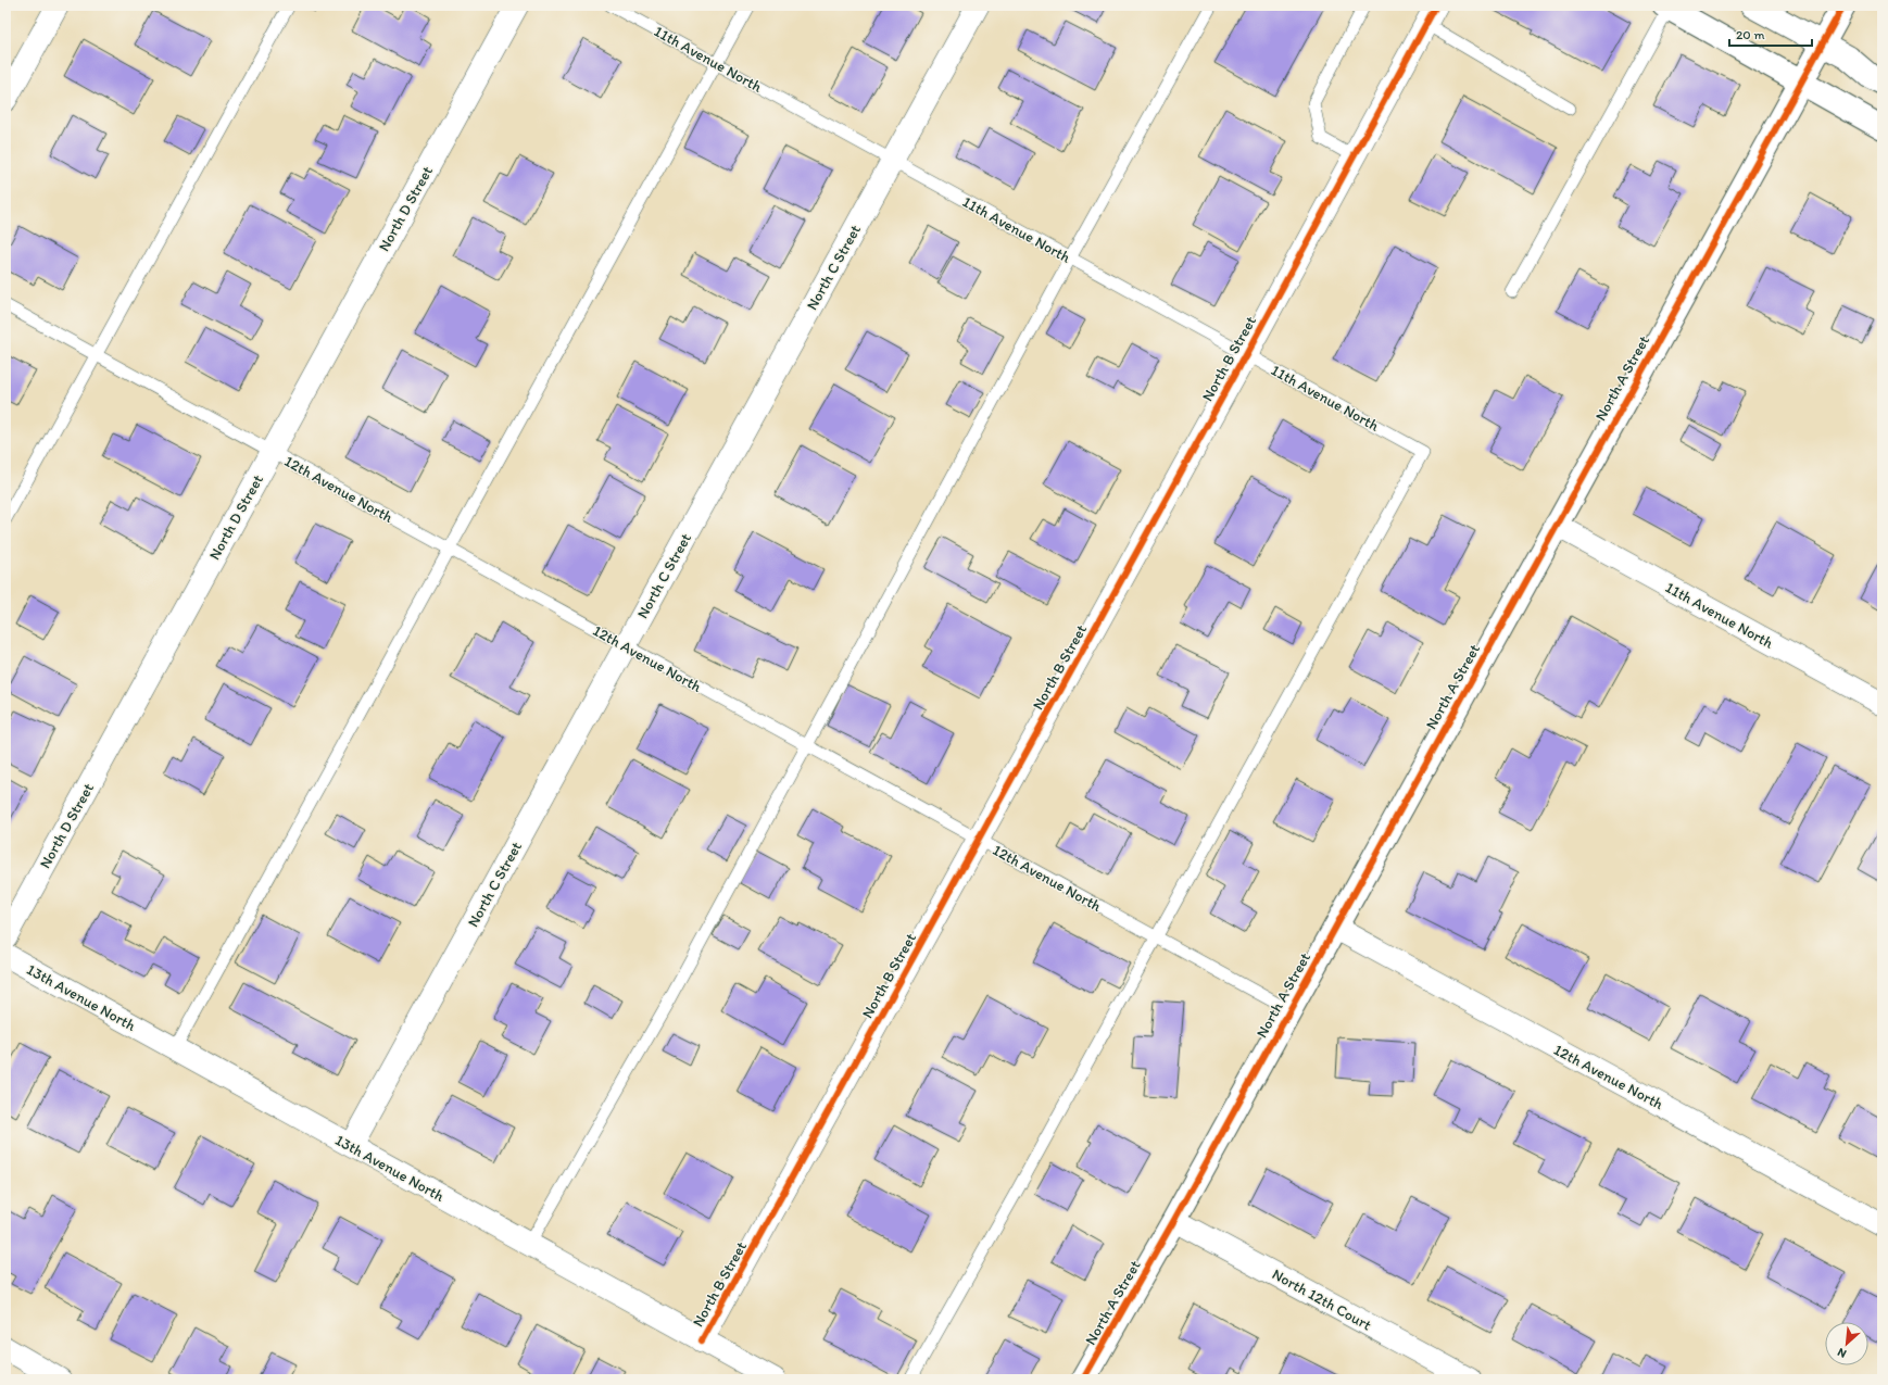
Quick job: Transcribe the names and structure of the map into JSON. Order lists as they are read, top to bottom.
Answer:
{
  "streets": {
    "street": [
      "11th Avenue North",
      "North D Street",
      "North C Street",
      "North B Street",
      "North A Street",
      "12th Avenue North",
      "13th Avenue North",
      "North 12th Court"
    ]
  },
  "crossings": [
    ["11th Avenue North", "North C Street"],
    ["11th Avenue North", "North B Street"],
    ["11th Avenue North", "North A Street"],
    ["11th Avenue North", "12th Avenue North"],
    ["North D Street", "12th Avenue North"],
    ["North C Street", "12th Avenue North"],
    ["North C Street", "13th Avenue North"],
    ["North B Street", "12th Avenue North"],
    ["North B Street", "13th Avenue North"],
    ["North A Street", "12th Avenue North"],
    ["North A Street", "North 12th Court"]
  ],
  "scale_bar": "20 m",
  "north": "bottom left"
}
